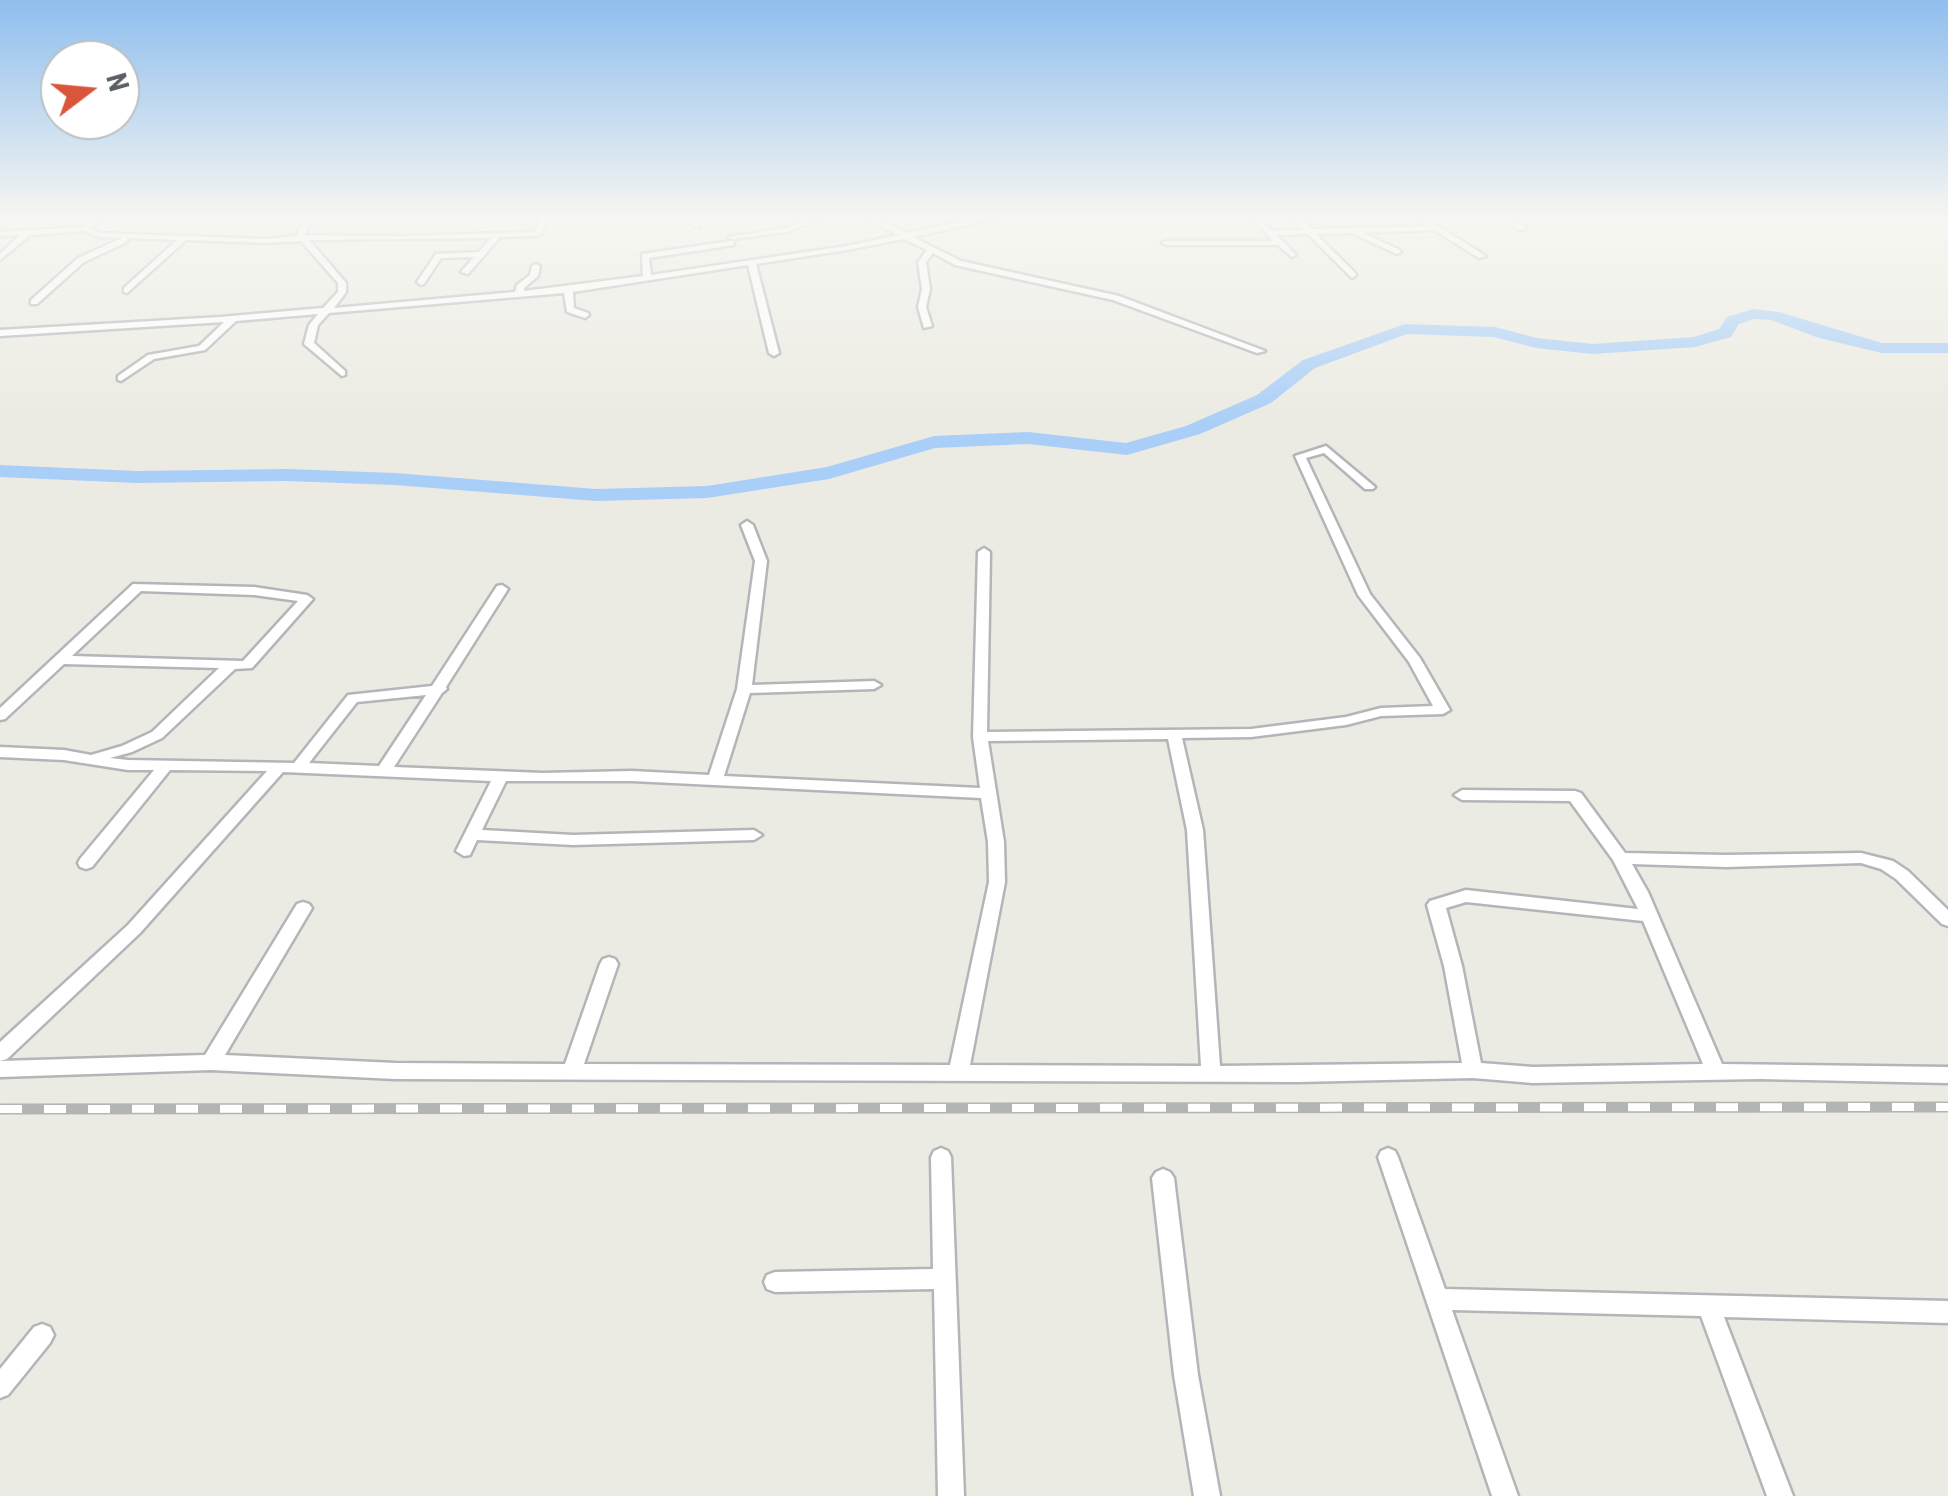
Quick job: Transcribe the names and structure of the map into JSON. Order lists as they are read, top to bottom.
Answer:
{
  "north": "right"
}
